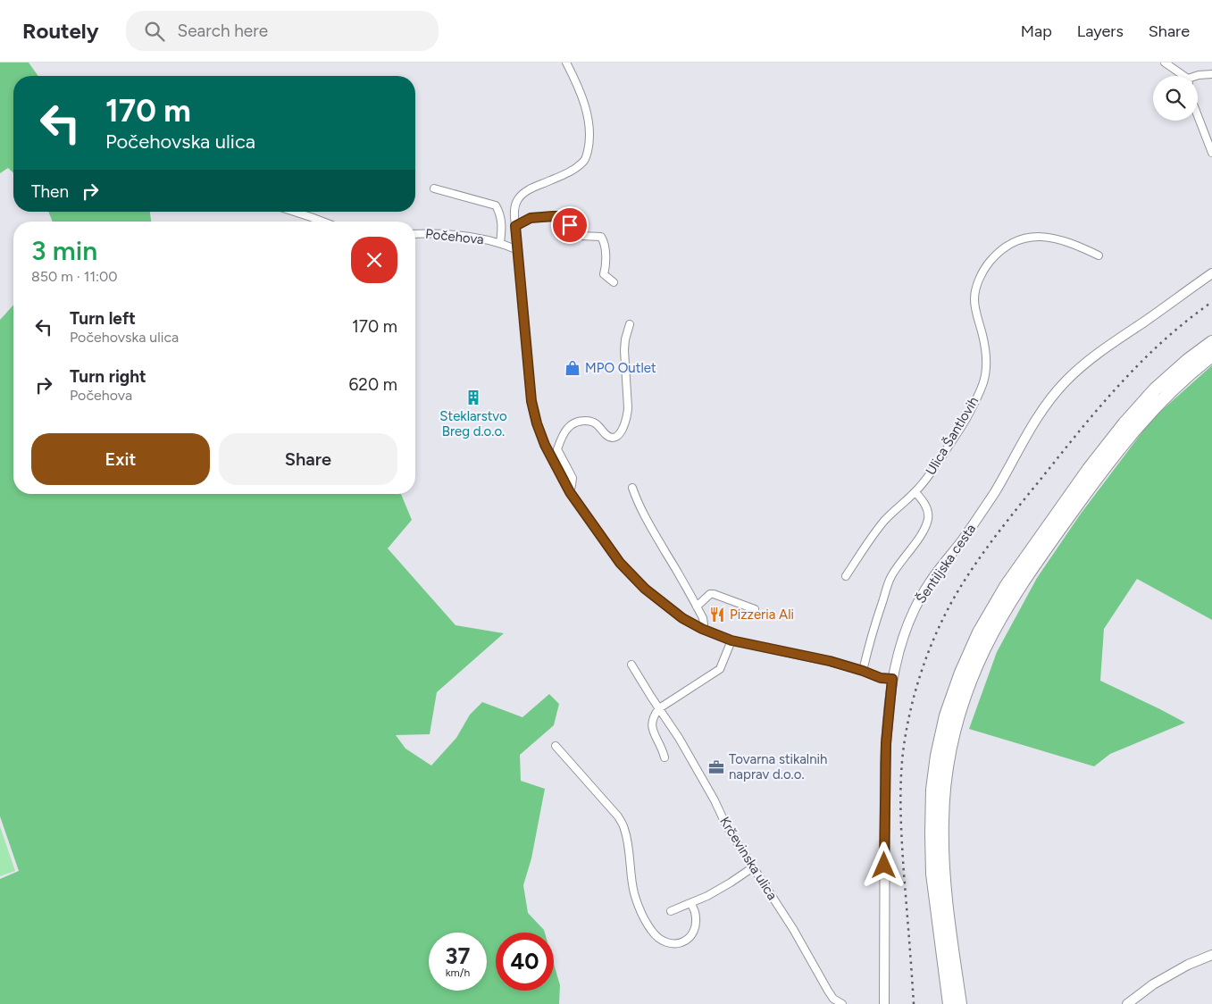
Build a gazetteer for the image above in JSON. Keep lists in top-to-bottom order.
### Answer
{
  "streets": {
    "street": [
      "Počehova",
      "Ulica Šantlovih",
      "Šentiljska cesta",
      "Krčevinska ulica"
    ]
  },
  "places": {
    "shop": ["MPO Outlet"],
    "building": ["Steklarstvo Breg d.o.o."],
    "restaurant": ["Pizzeria Ali"],
    "office": ["Tovarna stikalnih naprav d.o.o."]
  },
  "page": {
    "header": "Routely",
    "search": "Search here",
    "nav": ["Map", "Layers", "Share"],
    "turn": ["170 m", "Počehovska ulica"],
    "then": "Then",
    "heading": ["3 min", "850 m · 11:00"],
    "list": [
      {
        "name": "Turn left",
        "note": "Počehovska ulica",
        "value": "170 m"
      },
      {
        "name": "Turn right",
        "note": "Počehova",
        "value": "620 m"
      }
    ],
    "buttons": ["Exit", "Share"],
    "speed": "37 km/h",
    "limit": "40"
  }
}
